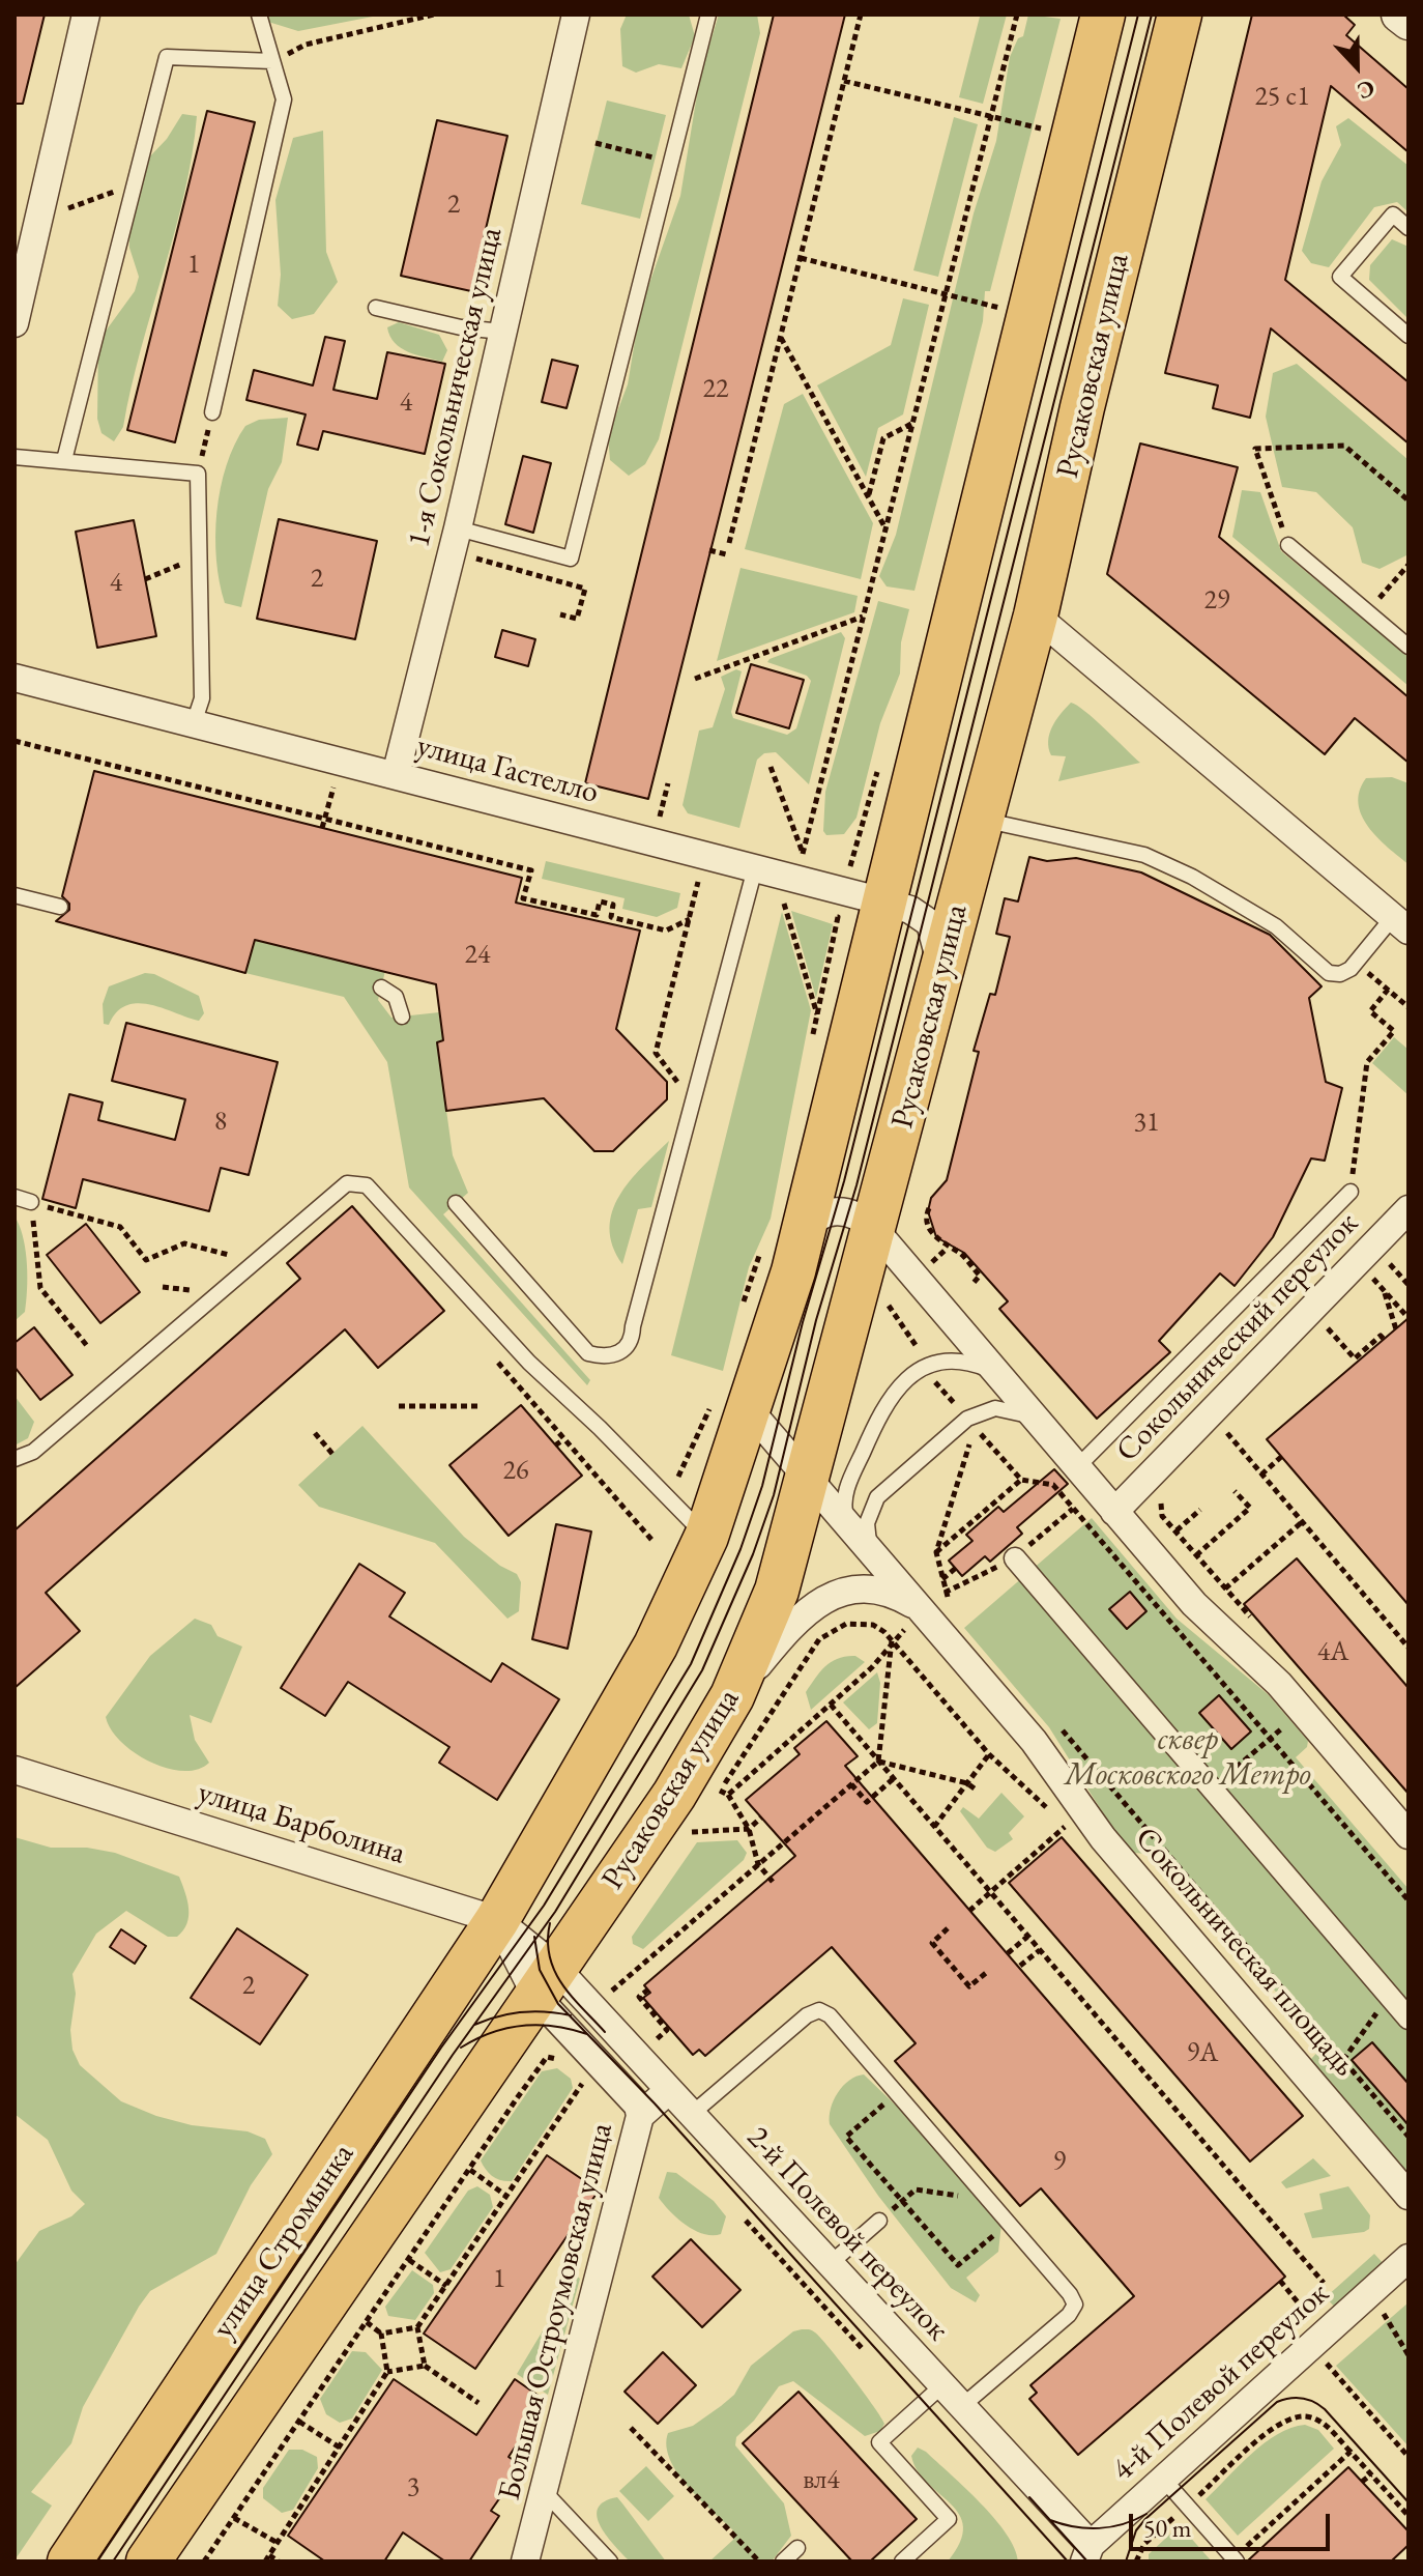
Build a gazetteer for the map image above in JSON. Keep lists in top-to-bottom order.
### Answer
{
  "streets": {
    "main road": ["Русаковская улица", "улица Стромынка"],
    "street": [
      "1-я Сокольническая улица",
      "улица Гастелло",
      "Сокольнический переулок",
      "улица Барболина",
      "Сокольническая площадь",
      "2-й Полевой переулок",
      "Большая Остроумовская улица",
      "4-й Полевой переулок"
    ]
  },
  "crossings": [
    ["Русаковская улица", "улица Гастелло"],
    ["Русаковская улица", "Сокольническая площадь"],
    ["Русаковская улица", "2-й Полевой переулок"],
    ["1-я Сокольническая улица", "улица Гастелло"],
    ["улица Барболина", "улица Стромынка"],
    ["2-й Полевой переулок", "Большая Остроумовская улица"],
    ["2-й Полевой переулок", "4-й Полевой переулок"]
  ],
  "parks": ["сквер Московского Метро"],
  "house_numbers": [
    "25 с1",
    "2",
    "1",
    "22",
    "4",
    "2",
    "4",
    "29",
    "24",
    "8",
    "31",
    "26",
    "4А",
    "2",
    "9А",
    "9",
    "1",
    "вл4",
    "3"
  ],
  "scale_bar": "50 m",
  "north": "bottom"
}
